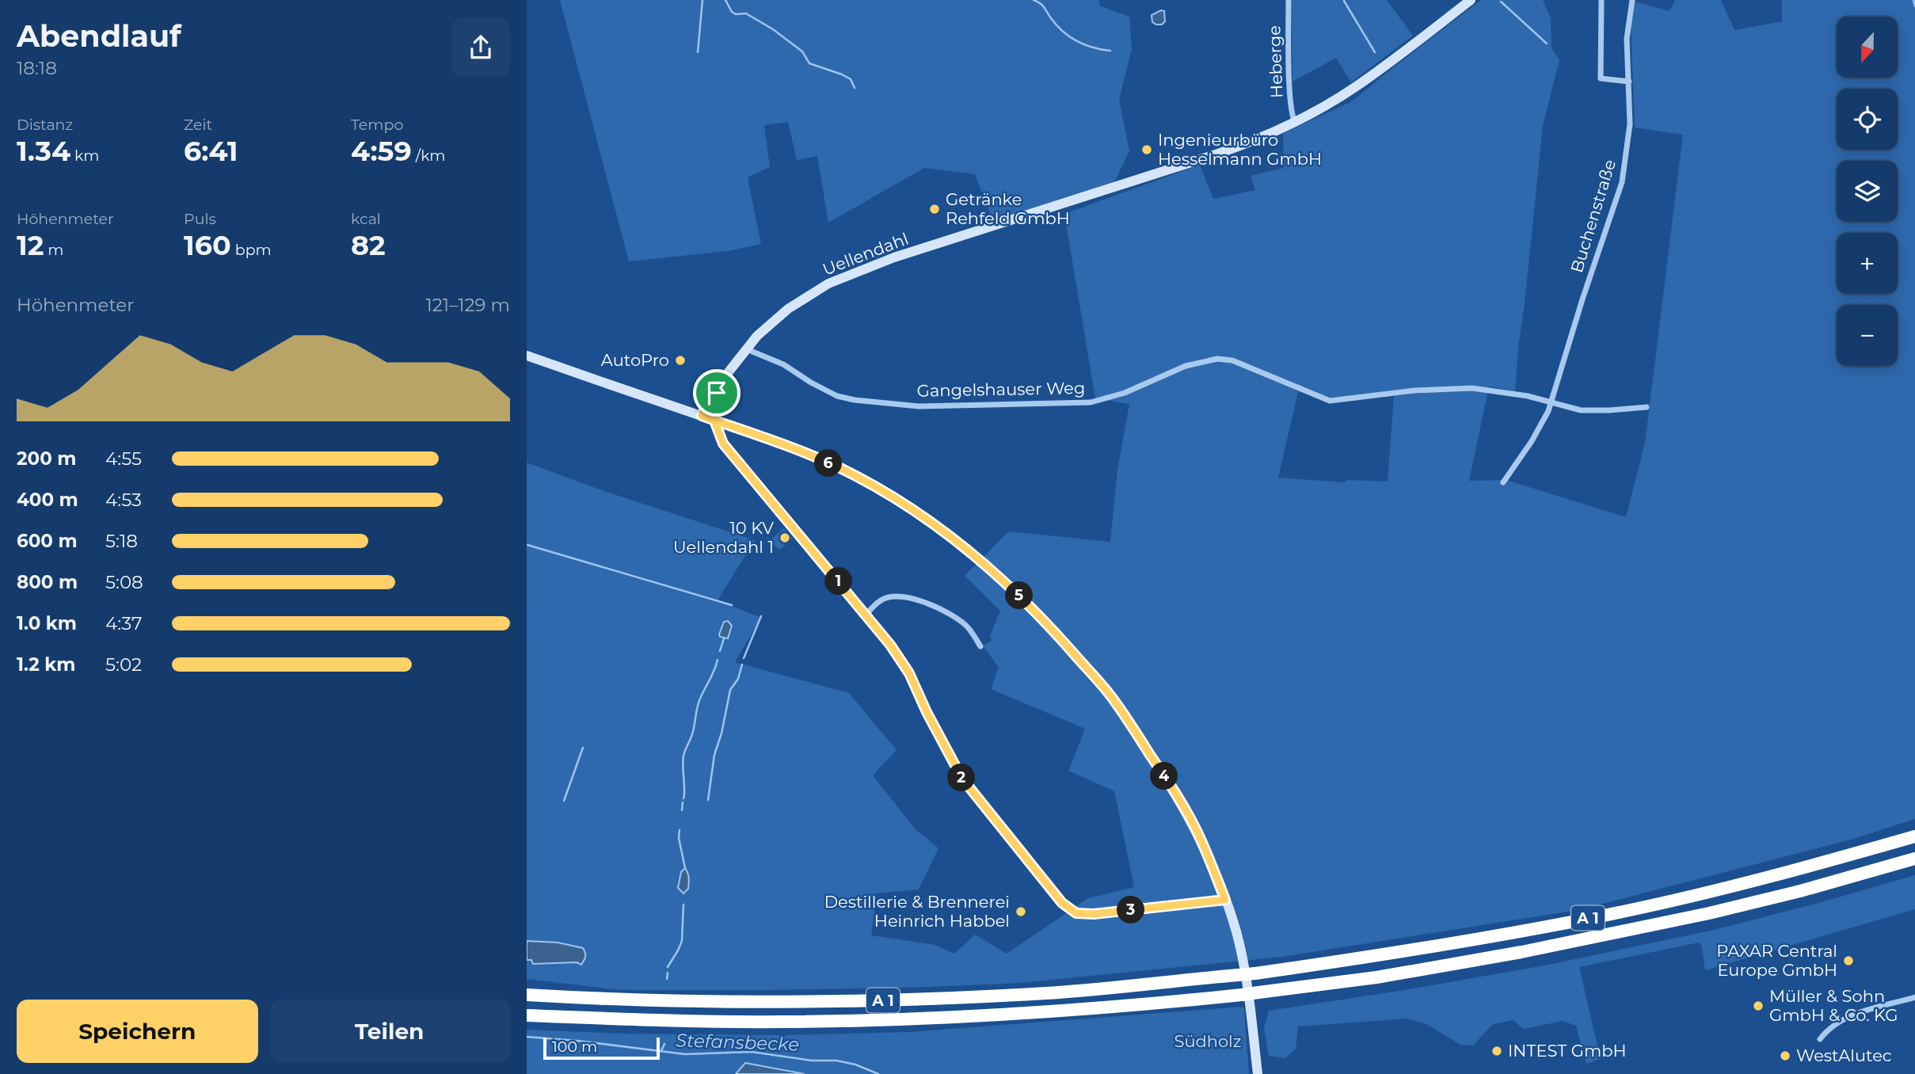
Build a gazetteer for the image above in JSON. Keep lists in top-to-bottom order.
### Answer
{
  "streets": {
    "highway": ["A 1"],
    "main road": ["Uellendahl"],
    "street": ["Heberge", "Buchenstraße", "Gangelshauser Weg"]
  },
  "crossings": [
    ["Heberge", "Uellendahl"],
    ["Buchenstraße", "Gangelshauser Weg"],
    ["Uellendahl", "Gangelshauser Weg"]
  ],
  "water": ["Stefansbecke"],
  "parks": ["Südholz"],
  "places": [
    "Ingenieurbüro Hesselmann GmbH",
    "Getränke Rehfeld GmbH",
    "AutoPro",
    "10 KV Uellendahl 1",
    "Destillerie & Brennerei Heinrich Habbel",
    "PAXAR Central Europe GmbH",
    "Müller & Sohn GmbH & Co. KG",
    "INTEST GmbH",
    "WestAlutec"
  ],
  "scale_bar": "100 m",
  "north": "bottom",
  "page": {
    "heading": ["Abendlauf", "18:18"],
    "map_buttons": ["+", "−"],
    "stats": [
      ["Distanz", "1.34 km"],
      ["Zeit", "6:41"],
      ["Tempo", "4:59 /km"],
      ["Höhenmeter", "12 m"],
      ["Puls", "160 bpm"],
      ["kcal", "82"]
    ],
    "chart": ["Höhenmeter", "121–129 m"],
    "list": [
      {
        "name": "200 m",
        "note": "4:55"
      },
      {
        "name": "400 m",
        "note": "4:53"
      },
      {
        "name": "600 m",
        "note": "5:18"
      },
      {
        "name": "800 m",
        "note": "5:08"
      },
      {
        "name": "1.0 km",
        "note": "4:37"
      },
      {
        "name": "1.2 km",
        "note": "5:02"
      }
    ],
    "pins": [
      "6",
      "1",
      "5",
      "4",
      "2",
      "3"
    ],
    "buttons": ["Speichern", "Teilen"],
    "scale": "100 m"
  }
}
